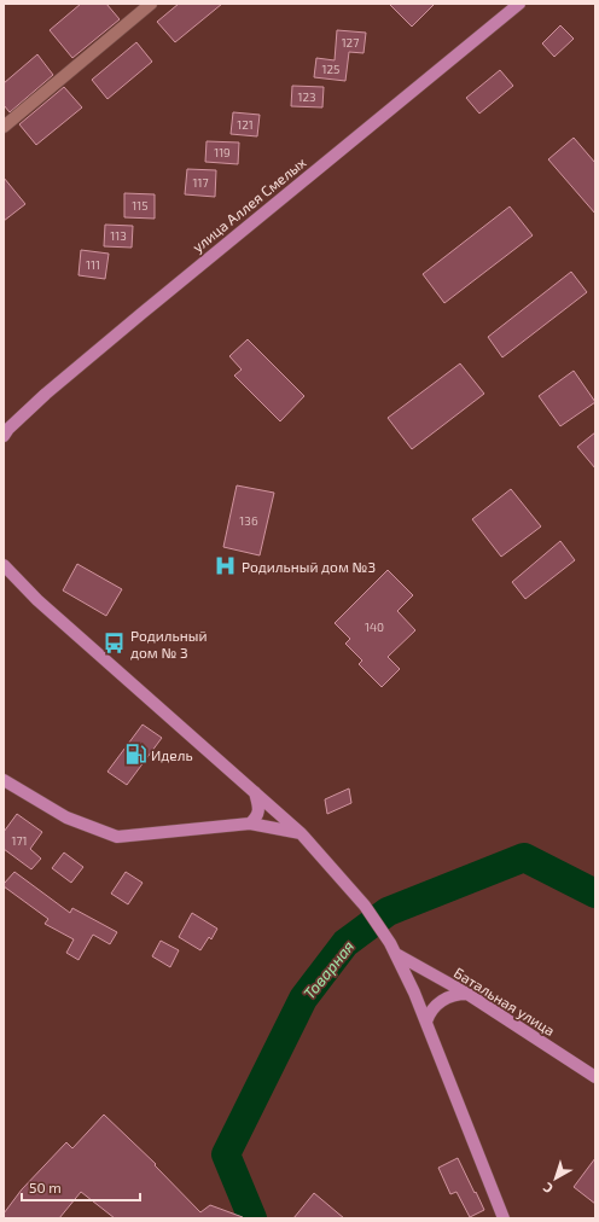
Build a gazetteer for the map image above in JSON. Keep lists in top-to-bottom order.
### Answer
{
  "streets": {
    "main road": ["улица Аллея Смелых", "Батальная улица"]
  },
  "water": ["Товарная"],
  "places": {
    "hospital": ["Родильный дом №3"],
    "bus stop": ["Родильный дом № 3"],
    "fuel station": ["Идель"]
  },
  "house_numbers": [
    "127",
    "125",
    "123",
    "121",
    "119",
    "117",
    "115",
    "113",
    "111",
    "136",
    "140",
    "171"
  ],
  "scale_bar": "50 m",
  "north": "bottom left"
}
